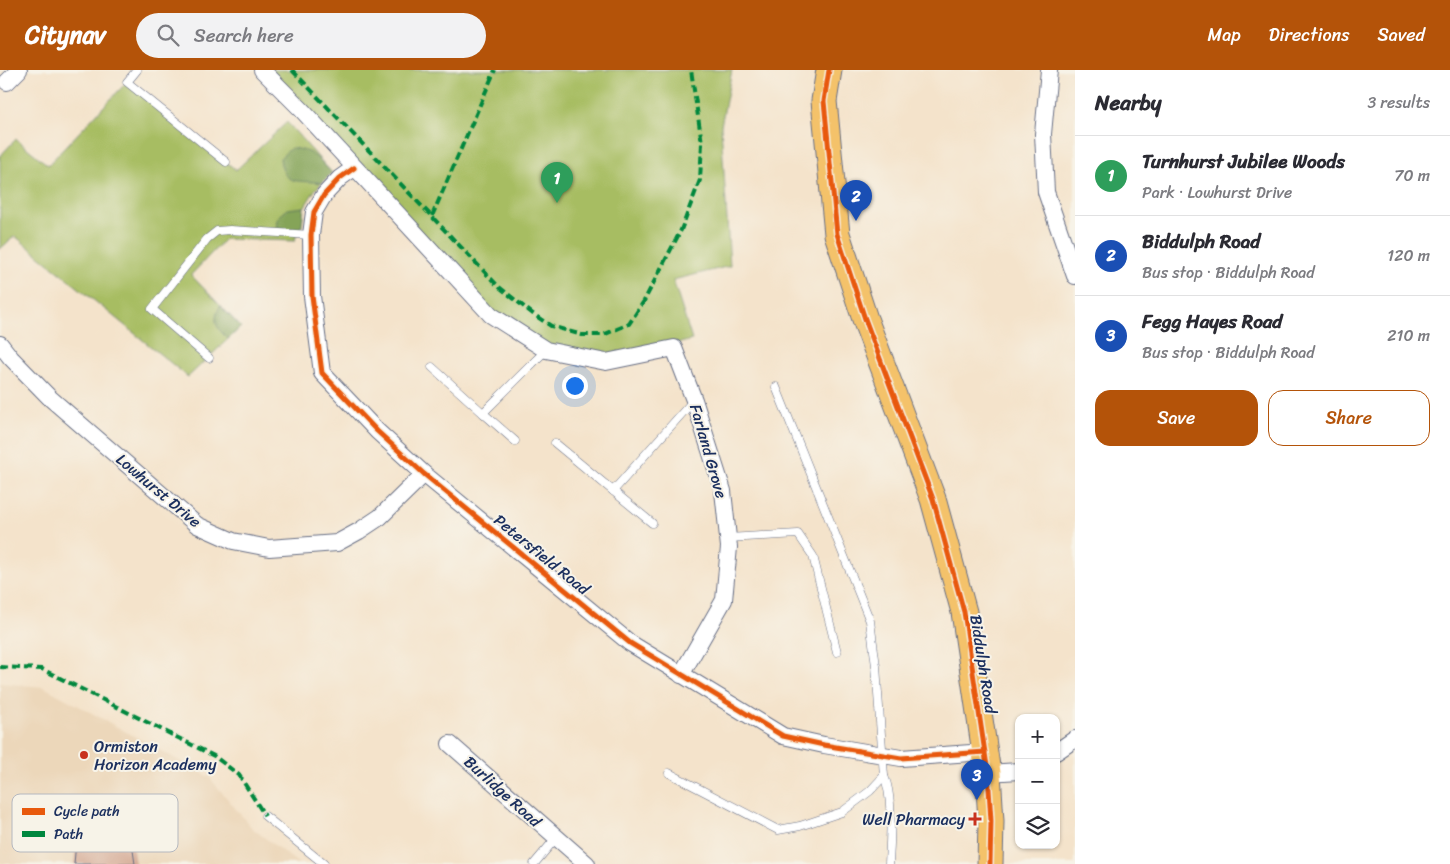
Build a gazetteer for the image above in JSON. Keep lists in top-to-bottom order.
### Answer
{
  "streets": {
    "main road": ["Biddulph Road"],
    "street": [
      "Farland Grove",
      "Lowhurst Drive",
      "Petersfield Road",
      "Burlidge Road"
    ]
  },
  "crossings": [
    ["Farland Grove", "Petersfield Road"],
    ["Lowhurst Drive", "Petersfield Road"],
    ["Petersfield Road", "Biddulph Road"]
  ],
  "places": {
    "other": ["Ormiston Horizon Academy"],
    "health": ["Well Pharmacy"]
  },
  "legend": ["Cycle path", "Path"],
  "page": {
    "header": "Citynav",
    "search": "Search here",
    "nav": ["Map", "Directions", "Saved"],
    "heading": ["Nearby", "3 results"],
    "list": [
      {
        "mark": "1",
        "name": "Turnhurst Jubilee Woods",
        "note": "Park · Lowhurst Drive",
        "value": "70 m"
      },
      {
        "mark": "2",
        "name": "Biddulph Road",
        "note": "Bus stop · Biddulph Road",
        "value": "120 m"
      },
      {
        "mark": "3",
        "name": "Fegg Hayes Road",
        "note": "Bus stop · Biddulph Road",
        "value": "210 m"
      }
    ],
    "pins": ["1", "2", "3"],
    "buttons": ["Save", "Share"],
    "map_buttons": ["+", "−"]
  }
}
